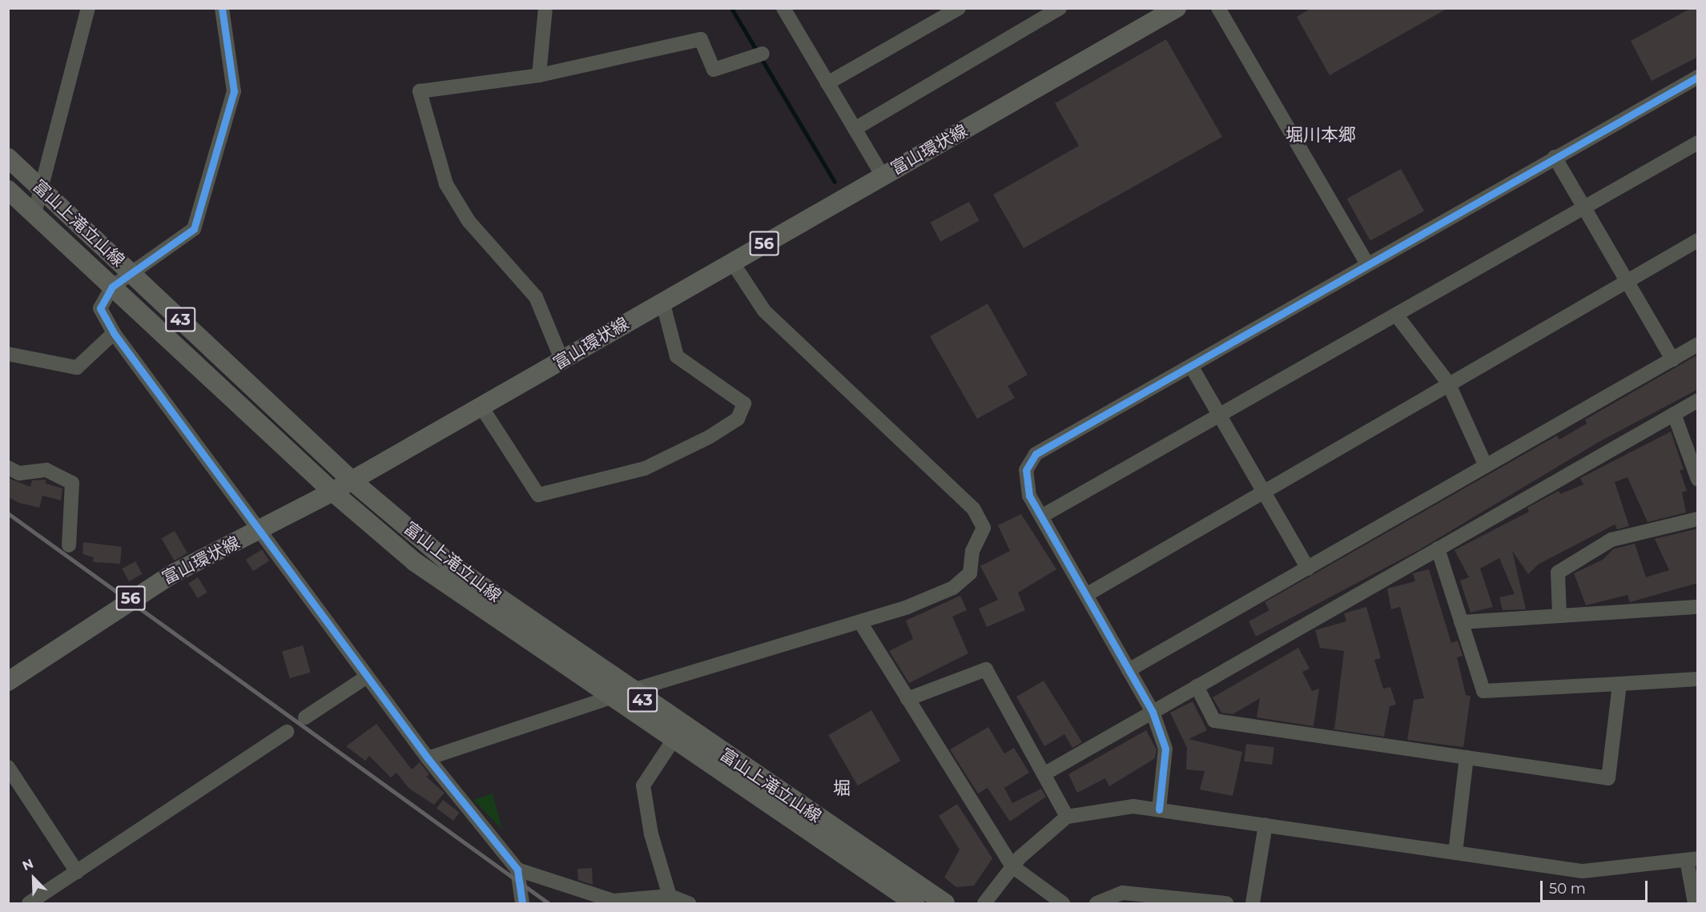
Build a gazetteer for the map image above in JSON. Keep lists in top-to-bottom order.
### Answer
{
  "streets": {
    "main road": [
      "富山環状線",
      "富山上滝立山線",
      "56",
      "43"
    ]
  },
  "crossings": [
    ["富山環状線", "富山上滝立山線"]
  ],
  "districts": ["堀川本郷", "堀"],
  "scale_bar": "50 m",
  "north": "top left"
}
